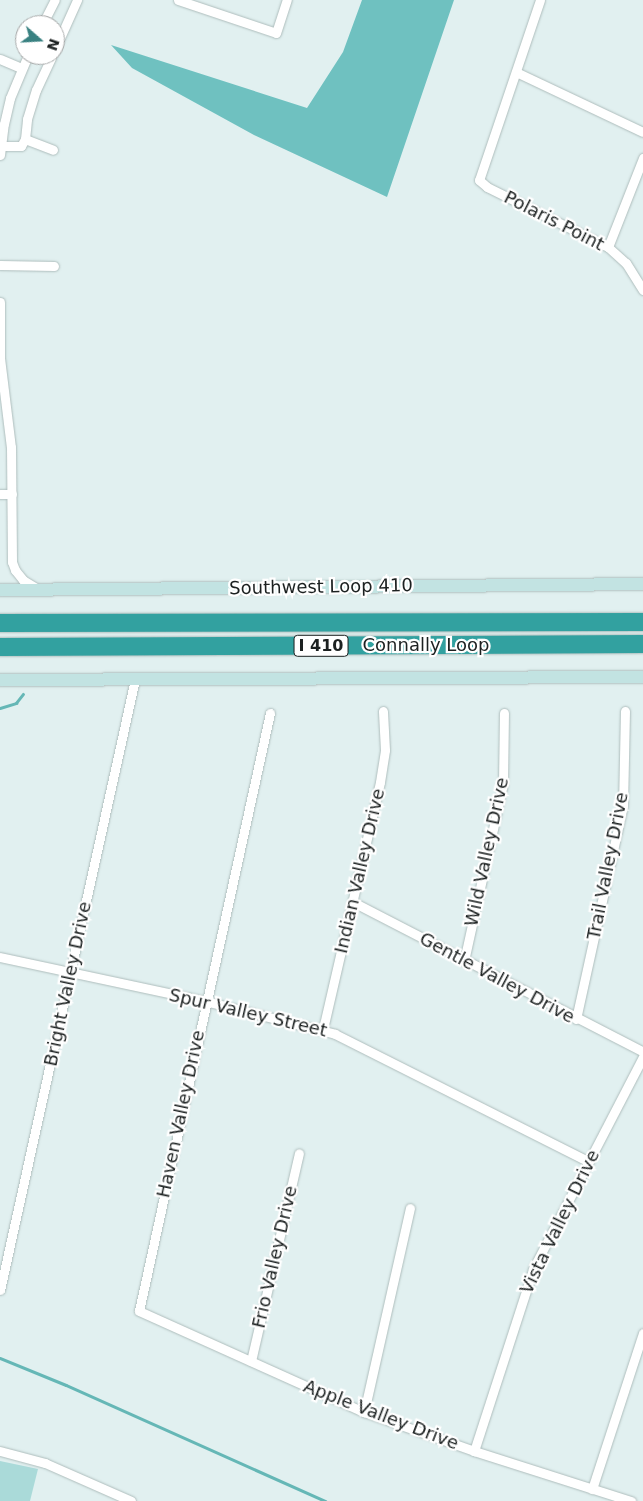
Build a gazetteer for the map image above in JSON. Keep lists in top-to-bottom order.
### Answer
{
  "streets": {
    "highway": ["Connally Loop", "I 410"],
    "main road": ["Southwest Loop 410"],
    "street": [
      "Polaris Point",
      "Wild Valley Drive",
      "Trail Valley Drive",
      "Indian Valley Drive",
      "Gentle Valley Drive",
      "Bright Valley Drive",
      "Spur Valley Street",
      "Haven Valley Drive",
      "Vista Valley Drive",
      "Frio Valley Drive",
      "Apple Valley Drive"
    ]
  },
  "crossings": [
    ["Wild Valley Drive", "Gentle Valley Drive"],
    ["Trail Valley Drive", "Gentle Valley Drive"],
    ["Indian Valley Drive", "Gentle Valley Drive"],
    ["Indian Valley Drive", "Spur Valley Street"],
    ["Bright Valley Drive", "Spur Valley Street"],
    ["Spur Valley Street", "Haven Valley Drive"],
    ["Spur Valley Street", "Vista Valley Drive"],
    ["Haven Valley Drive", "Apple Valley Drive"],
    ["Vista Valley Drive", "Apple Valley Drive"],
    ["Frio Valley Drive", "Apple Valley Drive"]
  ],
  "north": "right"
}
